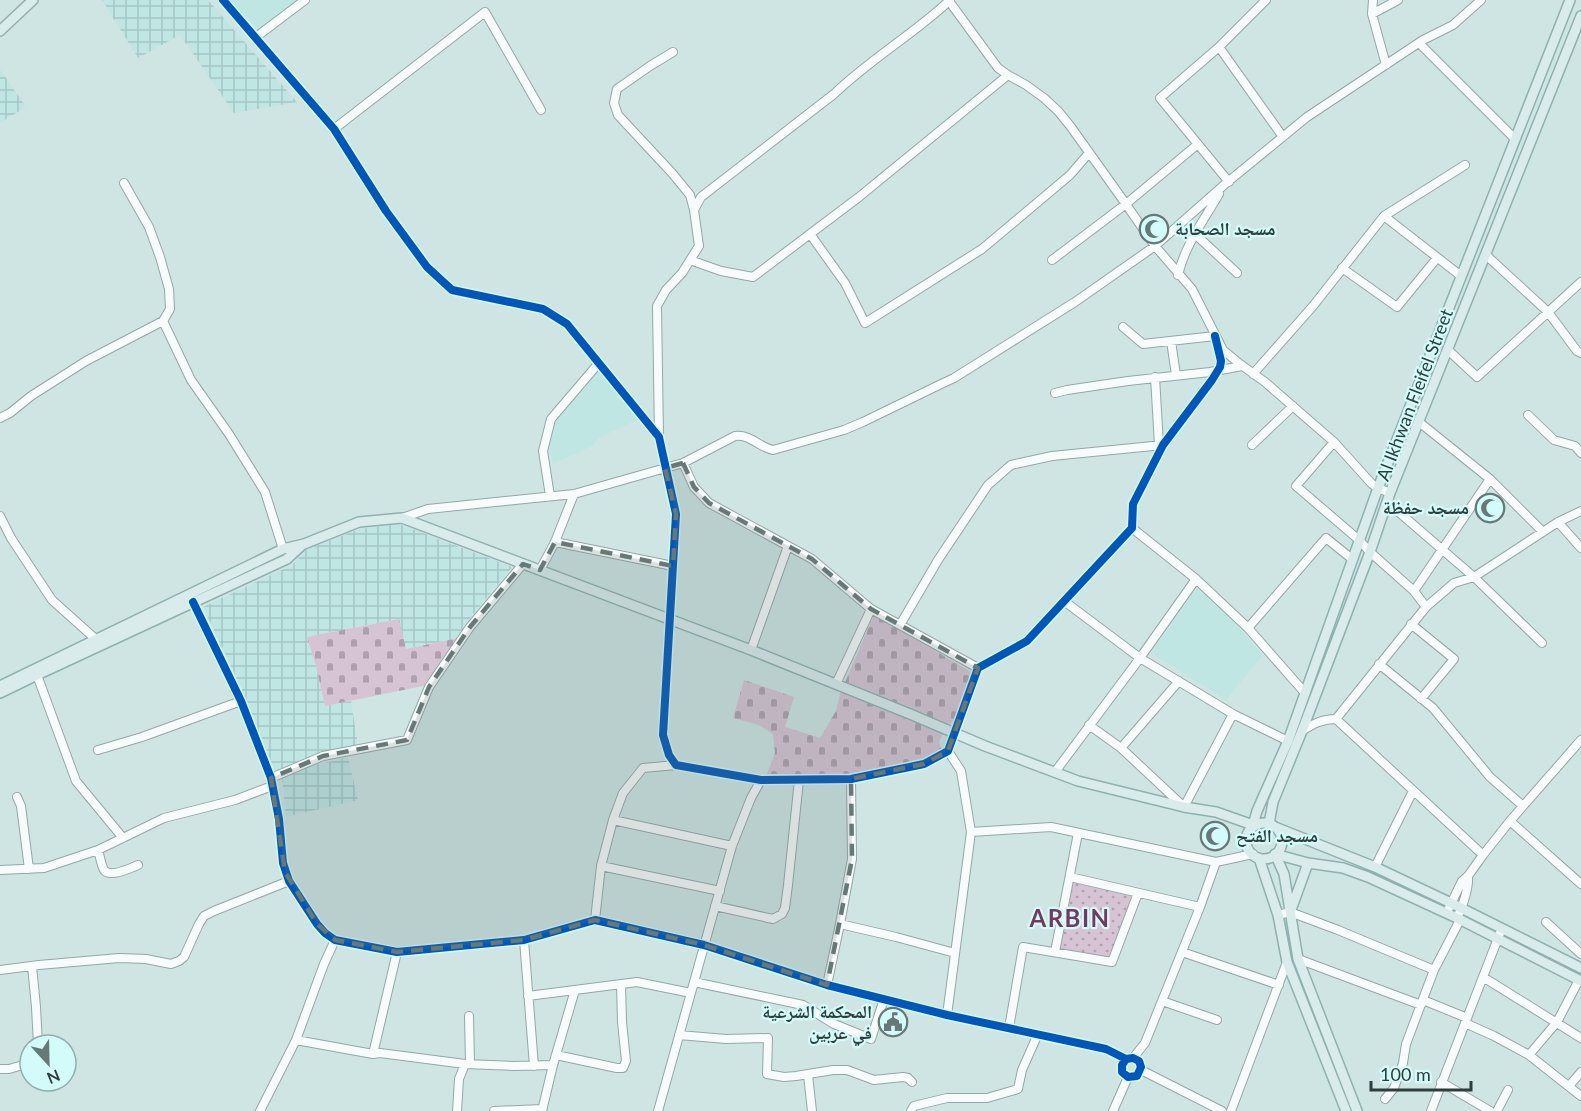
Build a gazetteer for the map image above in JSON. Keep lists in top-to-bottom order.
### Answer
{
  "streets": {
    "main road": ["Al Ikhwan Fleifel Street"]
  },
  "districts": ["ARBIN"],
  "places": {
    "mosque": ["مسجد الصحابة", "مسجد حفظة", "مسجد الفتح"],
    "public building": ["المحكمة الشرعية في عربين"]
  },
  "scale_bar": "100 m",
  "north": "bottom"
}
